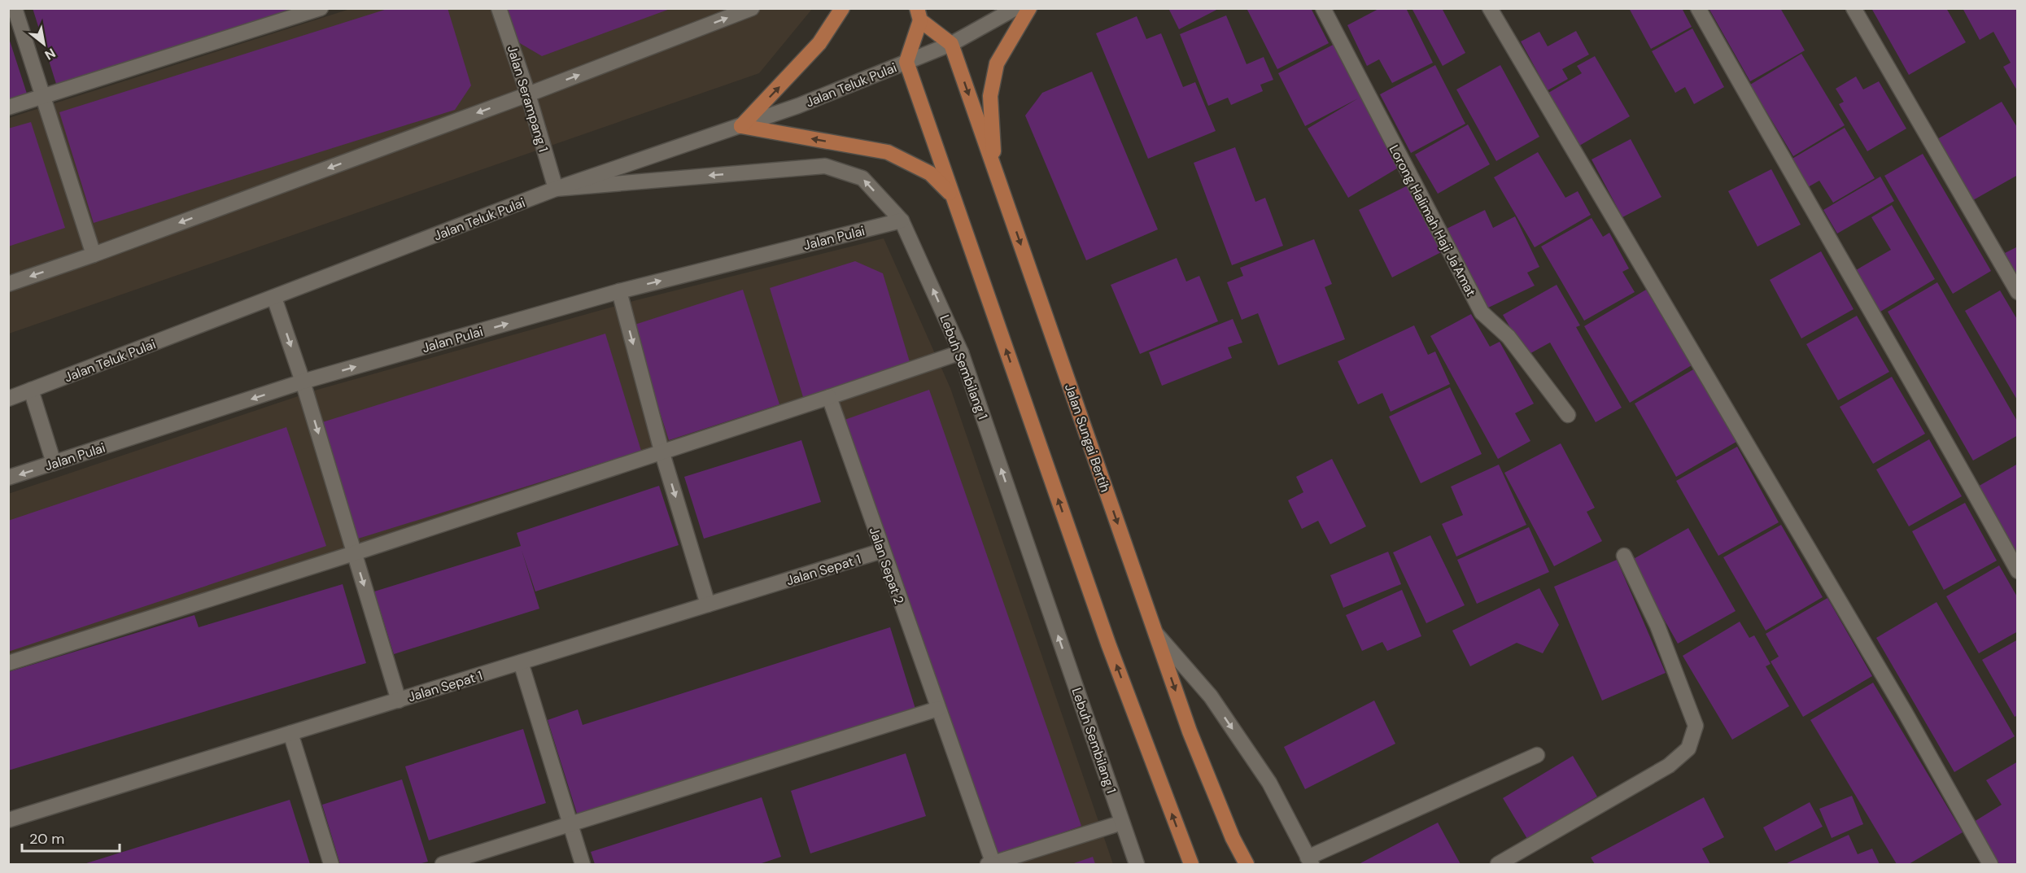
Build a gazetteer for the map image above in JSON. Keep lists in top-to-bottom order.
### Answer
{
  "streets": {
    "main road": ["Jalan Sungai Bertih"],
    "street": [
      "Jalan Teluk Pulai",
      "Jalan Serampang 1",
      "Lorong Halimah Haji Ja'Amat",
      "Jalan Pulai",
      "Lebuh Sembilang 1",
      "Jalan Sepat 2",
      "Jalan Sepat 1"
    ]
  },
  "crossings": [
    ["Jalan Teluk Pulai", "Jalan Serampang 1"],
    ["Jalan Teluk Pulai", "Lebuh Sembilang 1"],
    ["Jalan Teluk Pulai", "Jalan Sungai Bertih"],
    ["Jalan Serampang 1", "Lebuh Sembilang 1"],
    ["Jalan Pulai", "Lebuh Sembilang 1"],
    ["Jalan Sepat 2", "Jalan Sepat 1"]
  ],
  "one_way": ["Lebuh Sembilang 1"],
  "scale_bar": "20 m",
  "north": "bottom right"
}
